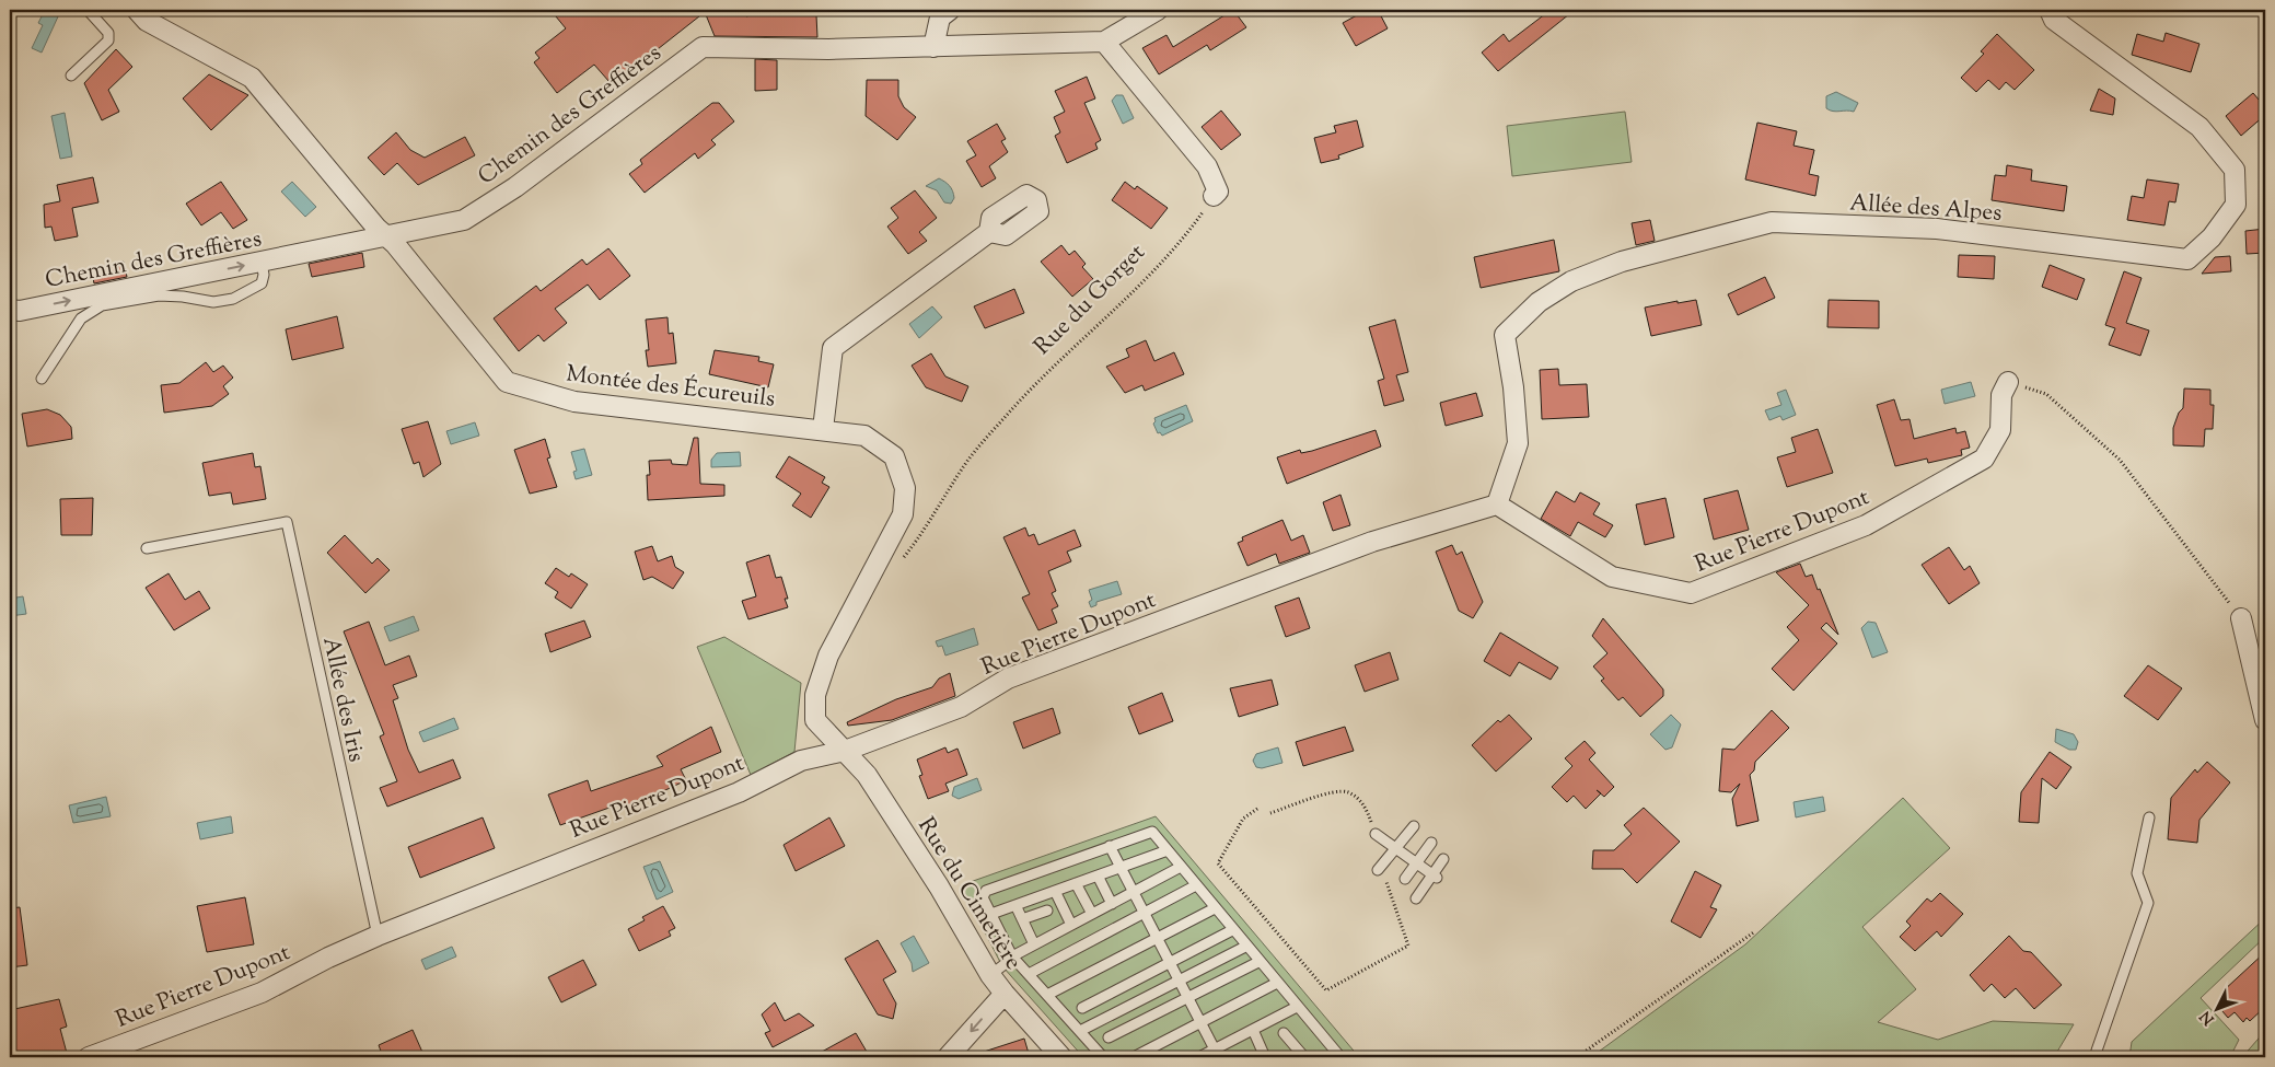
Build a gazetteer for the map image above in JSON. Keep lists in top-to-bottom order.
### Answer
{
  "streets": {
    "street": [
      "Chemin des Greffières",
      "Allée des Alpes",
      "Montée des Écureuils",
      "Rue Pierre Dupont",
      "Rue du Cimetière"
    ],
    "lane": ["Allée des Iris"],
    "path": ["Rue du Gorget"]
  },
  "crossings": [
    ["Chemin des Greffières", "Montée des Écureuils"],
    ["Allée des Alpes", "Rue Pierre Dupont"],
    ["Montée des Écureuils", "Rue Pierre Dupont"],
    ["Montée des Écureuils", "Rue du Cimetière"],
    ["Rue Pierre Dupont", "Allée des Iris"],
    ["Rue Pierre Dupont", "Rue du Cimetière"]
  ],
  "north": "bottom left"
}
